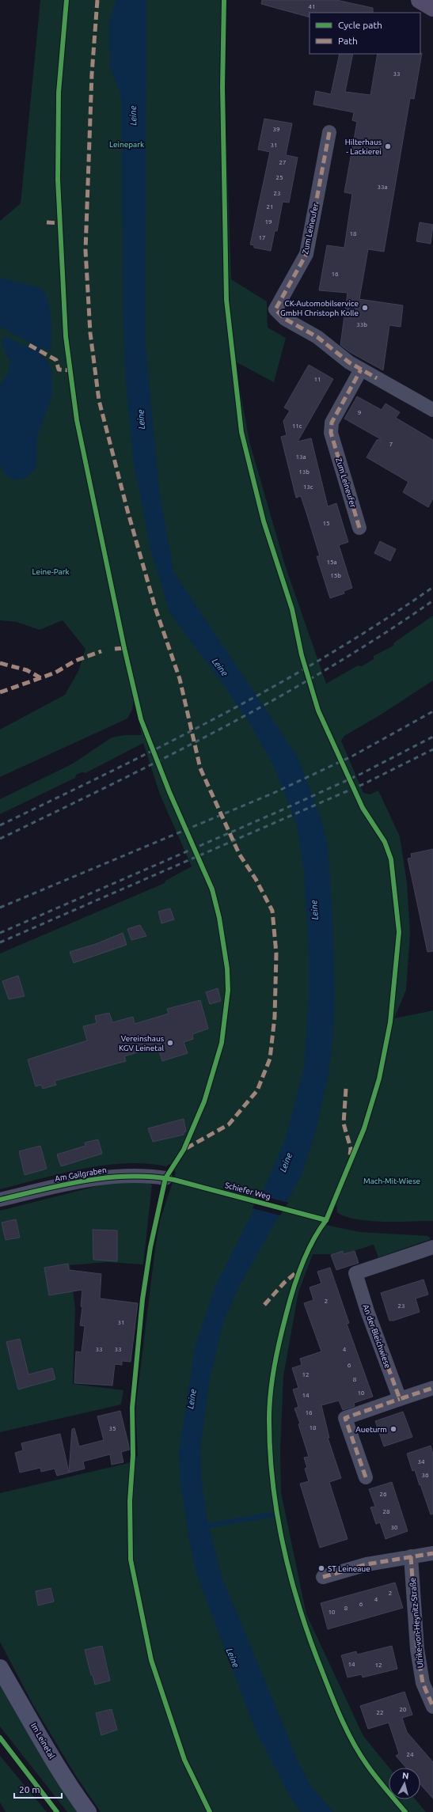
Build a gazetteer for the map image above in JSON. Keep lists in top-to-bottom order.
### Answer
{
  "streets": {
    "main road": ["Im Leinetal"],
    "street": [
      "Zum Leineufer",
      "Am Gailgraben",
      "An der Bleichwiese",
      "Ulrike-von-Heynitz-Straße"
    ],
    "cycle path": ["Schiefer Weg"]
  },
  "water": ["Leine"],
  "parks": ["Leinepark", "Leine-Park", "Mach-Mit-Wiese"],
  "places": [
    "Hilterhaus - Lackierei",
    "CK-Automobilservice GmbH Christoph Kolle",
    "Vereinshaus KGV Leinetal",
    "Aueturm",
    "ST Leineaue"
  ],
  "house_numbers": [
    "41",
    "33",
    "39",
    "31",
    "27",
    "25",
    "33a",
    "23",
    "21",
    "19",
    "18",
    "17",
    "16",
    "33b",
    "11",
    "9",
    "11c",
    "7",
    "13a",
    "13b",
    "13c",
    "15",
    "15a",
    "15b",
    "2",
    "23",
    "31",
    "33",
    "33",
    "4",
    "6",
    "12",
    "8",
    "10",
    "14",
    "16",
    "18",
    "35",
    "34",
    "36",
    "26",
    "28",
    "30",
    "2",
    "4",
    "6",
    "8",
    "10",
    "14",
    "12",
    "20",
    "22",
    "24"
  ],
  "legend": ["Cycle path", "Path"],
  "scale_bar": "20 m",
  "north": "top"
}
